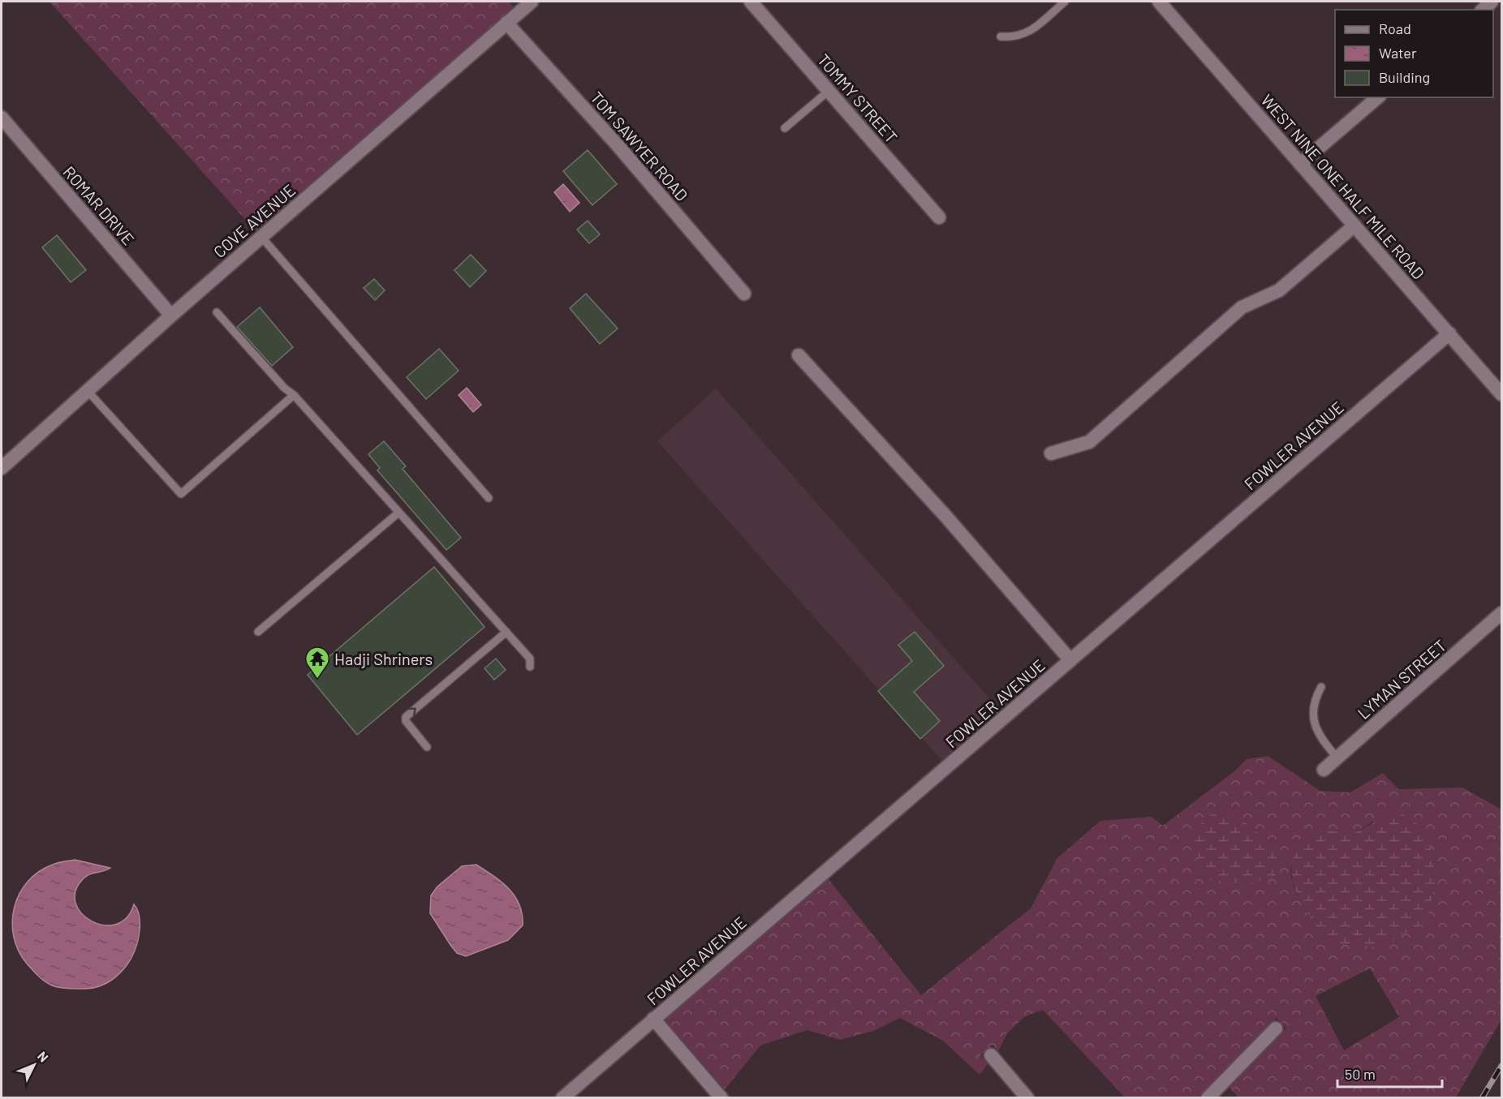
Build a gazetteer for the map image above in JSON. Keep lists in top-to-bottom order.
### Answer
{
  "streets": {
    "street": [
      "TOMMY STREET",
      "TOM SAWYER ROAD",
      "WEST NINE ONE HALF MILE ROAD",
      "ROMAR DRIVE",
      "COVE AVENUE",
      "FOWLER AVENUE",
      "LYMAN STREET"
    ]
  },
  "crossings": [
    ["TOM SAWYER ROAD", "COVE AVENUE"],
    ["WEST NINE ONE HALF MILE ROAD", "FOWLER AVENUE"],
    ["ROMAR DRIVE", "COVE AVENUE"]
  ],
  "places": {
    "temple": ["Hadji Shriners"]
  },
  "legend": ["Road", "Water", "Building"],
  "scale_bar": "50 m",
  "north": "top right"
}
